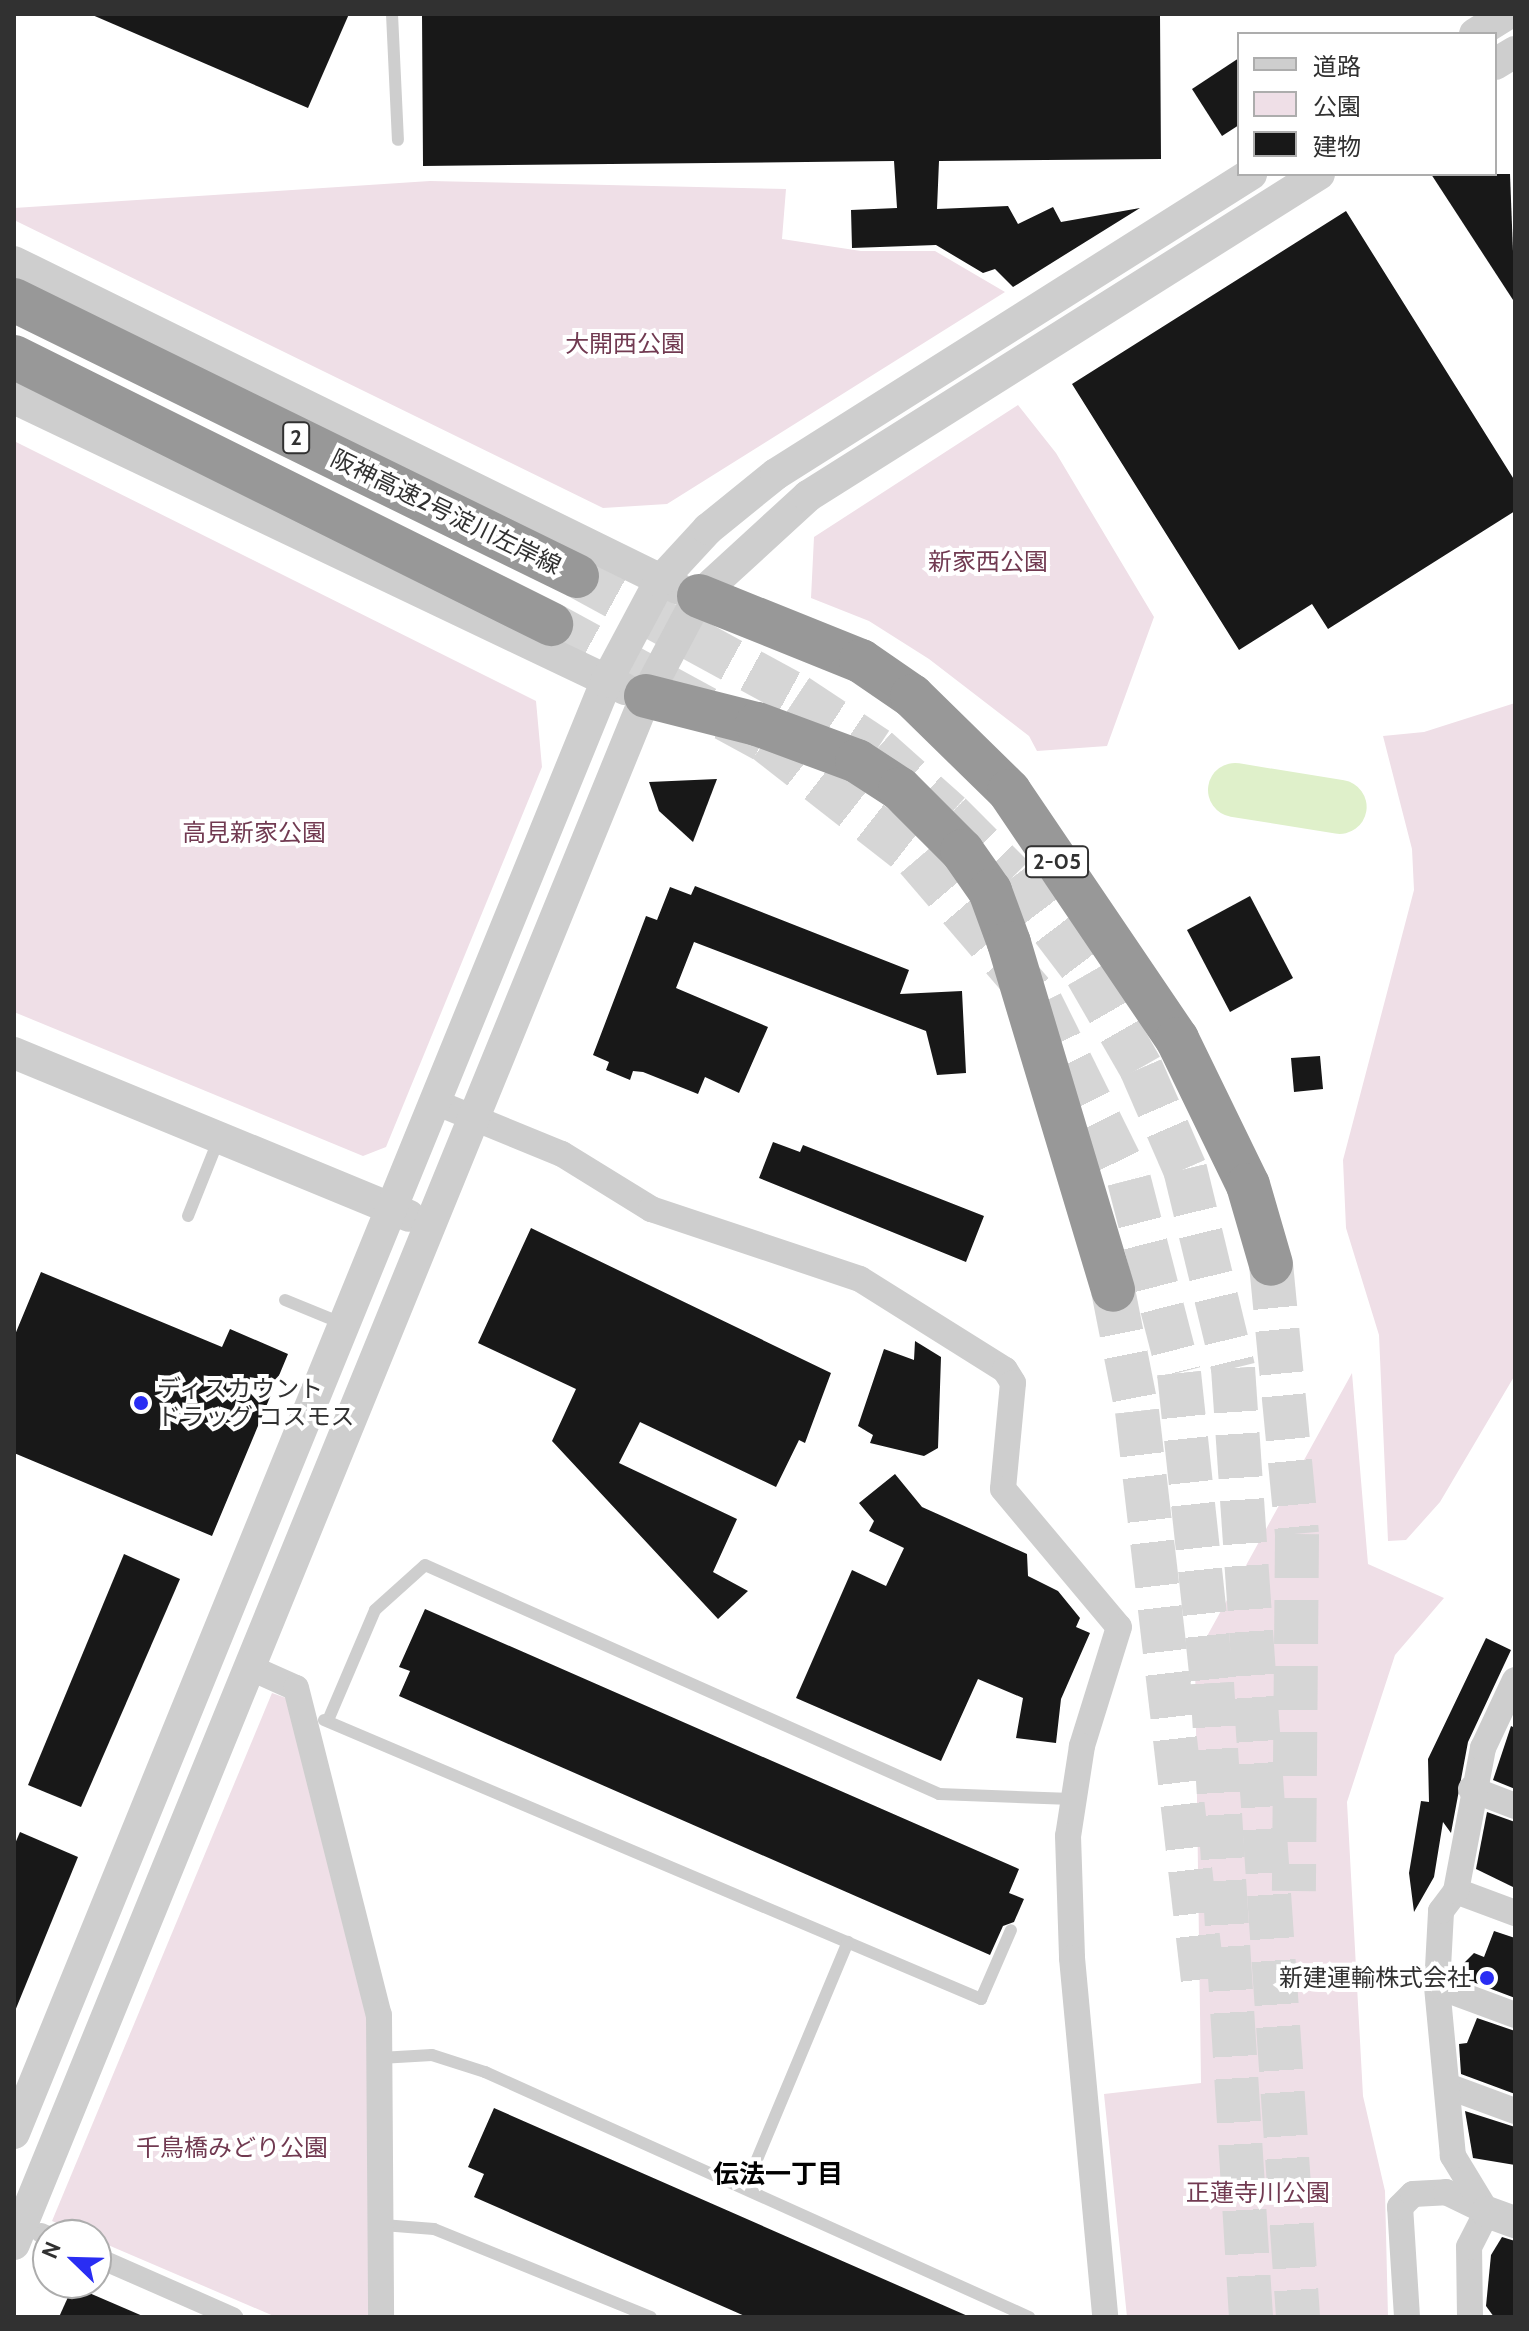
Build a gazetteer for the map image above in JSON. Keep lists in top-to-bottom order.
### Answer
{
  "streets": {
    "highway": ["2", "阪神高速2号淀川左岸線", "2-05"]
  },
  "districts": ["伝法一丁目"],
  "parks": [
    "大開西公園",
    "新家西公園",
    "高見新家公園",
    "千鳥橋みどり公園",
    "正蓮寺川公園"
  ],
  "places": ["ディスカウント ドラッグ コスモス", "新建運輸株式会社"],
  "legend": ["道路", "公園", "建物"],
  "north": "top left"
}
